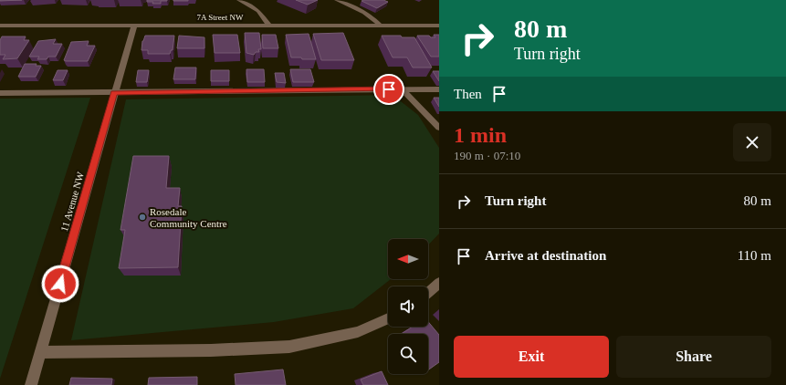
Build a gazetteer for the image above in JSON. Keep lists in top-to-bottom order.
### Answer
{
  "streets": {
    "street": ["7A Street NW", "11 Avenue NW"]
  },
  "crossings": [
    ["7A Street NW", "11 Avenue NW"]
  ],
  "places": ["Rosedale Community Centre"],
  "north": "left",
  "page": {
    "turn": ["80 m", "Turn right"],
    "then": "Then",
    "heading": ["1 min", "190 m · 07:10"],
    "list": [
      {
        "name": "Turn right",
        "value": "80 m"
      },
      {
        "name": "Arrive at destination",
        "value": "110 m"
      }
    ],
    "buttons": ["Exit", "Share"]
  }
}
